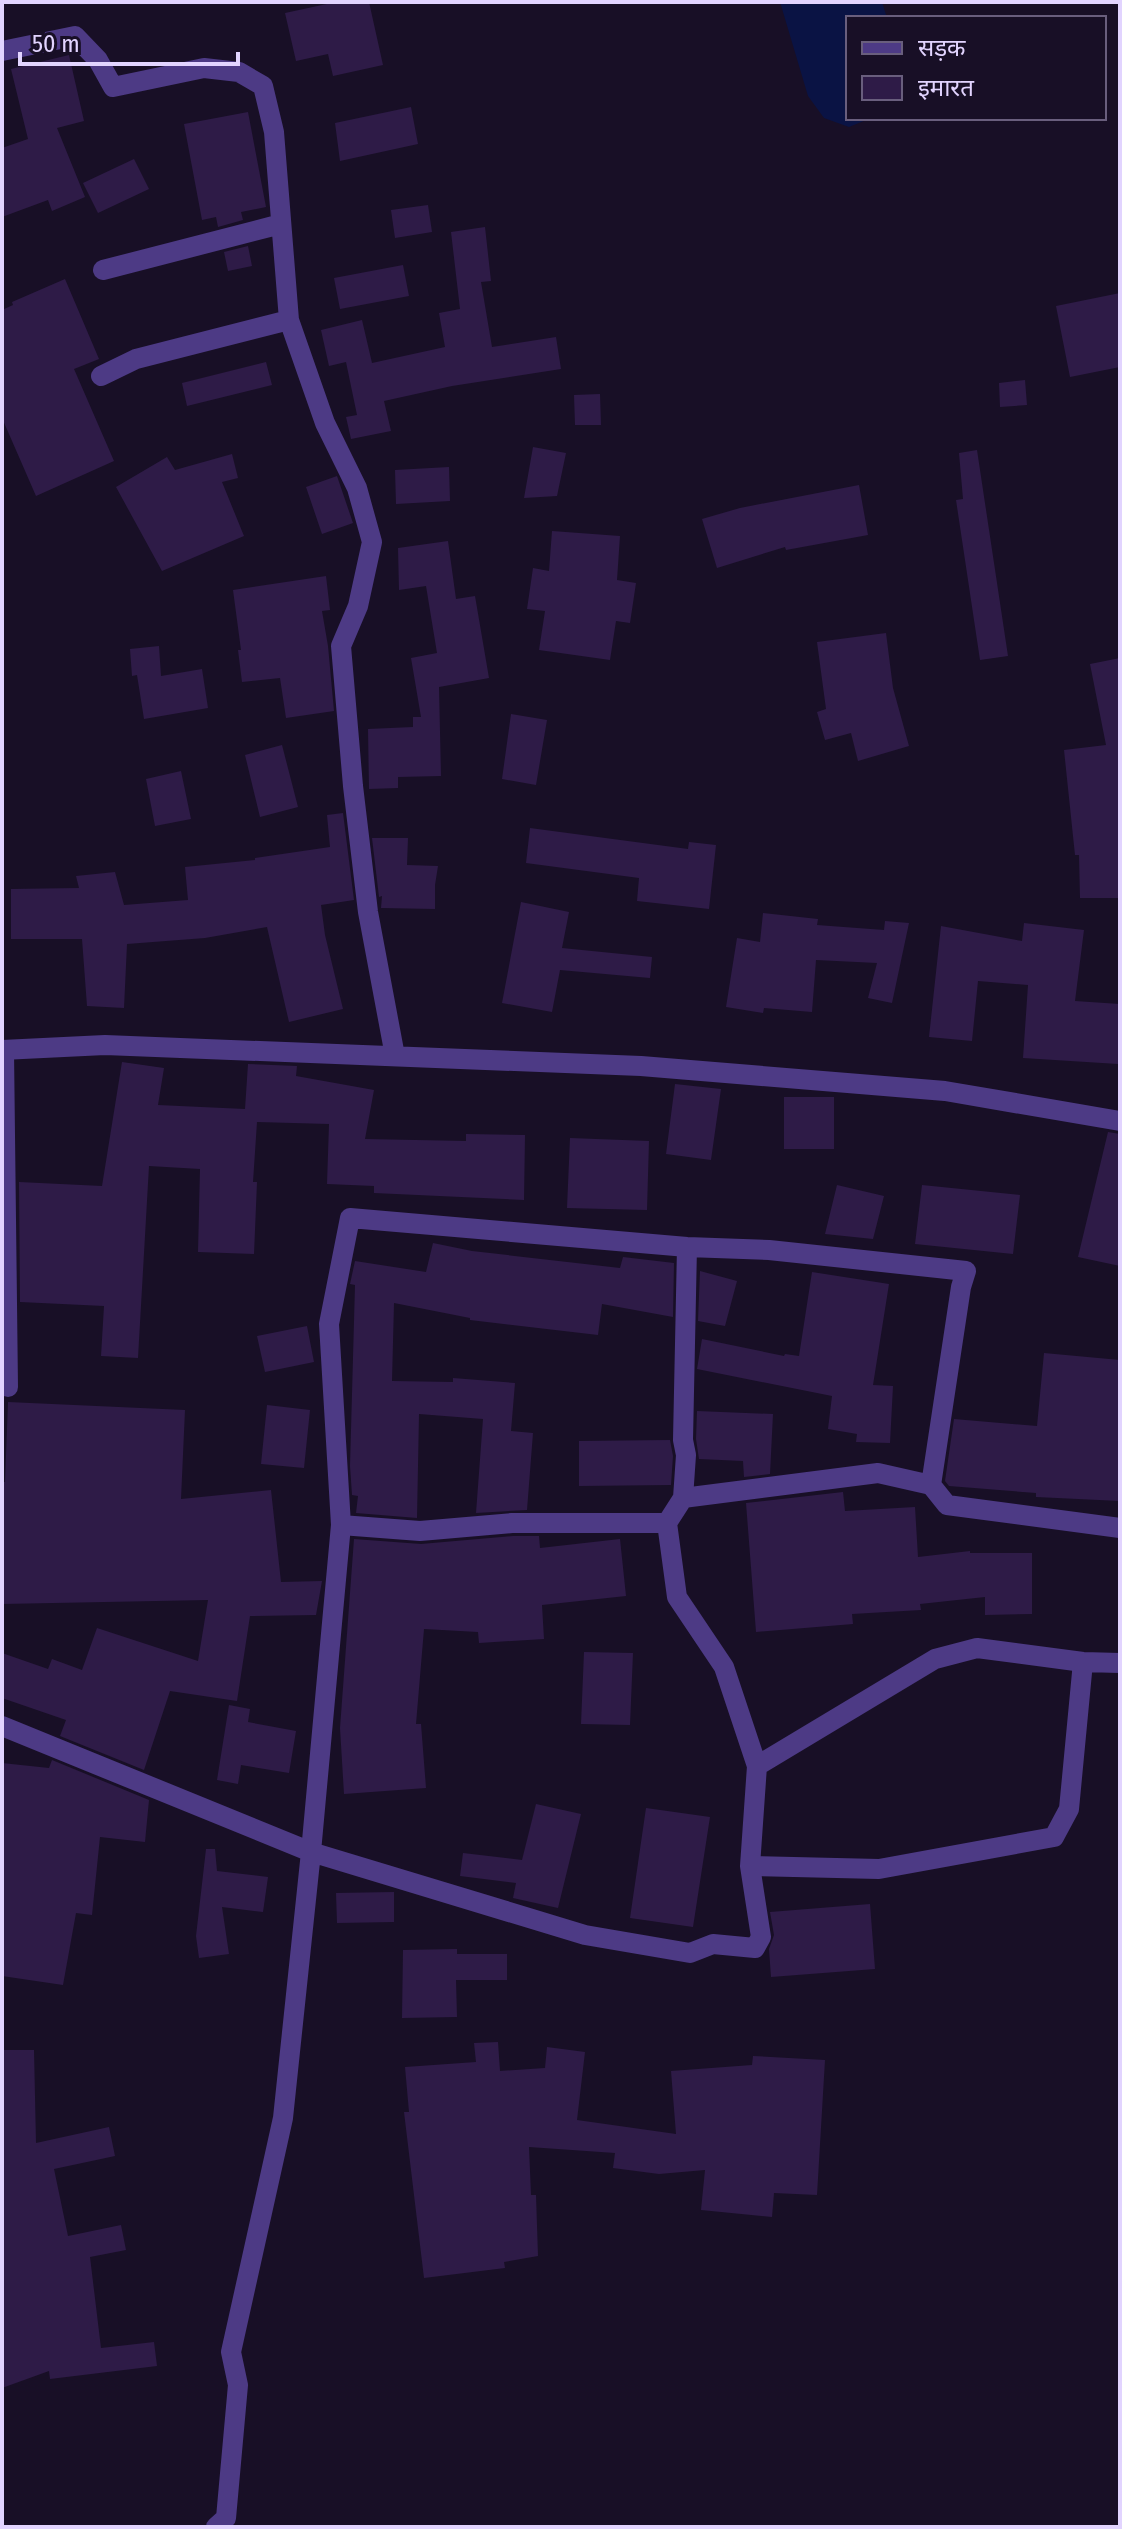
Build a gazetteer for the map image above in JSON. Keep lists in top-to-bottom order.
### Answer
{
  "legend": ["सड़क", "इमारत"],
  "scale_bar": "50 m"
}
